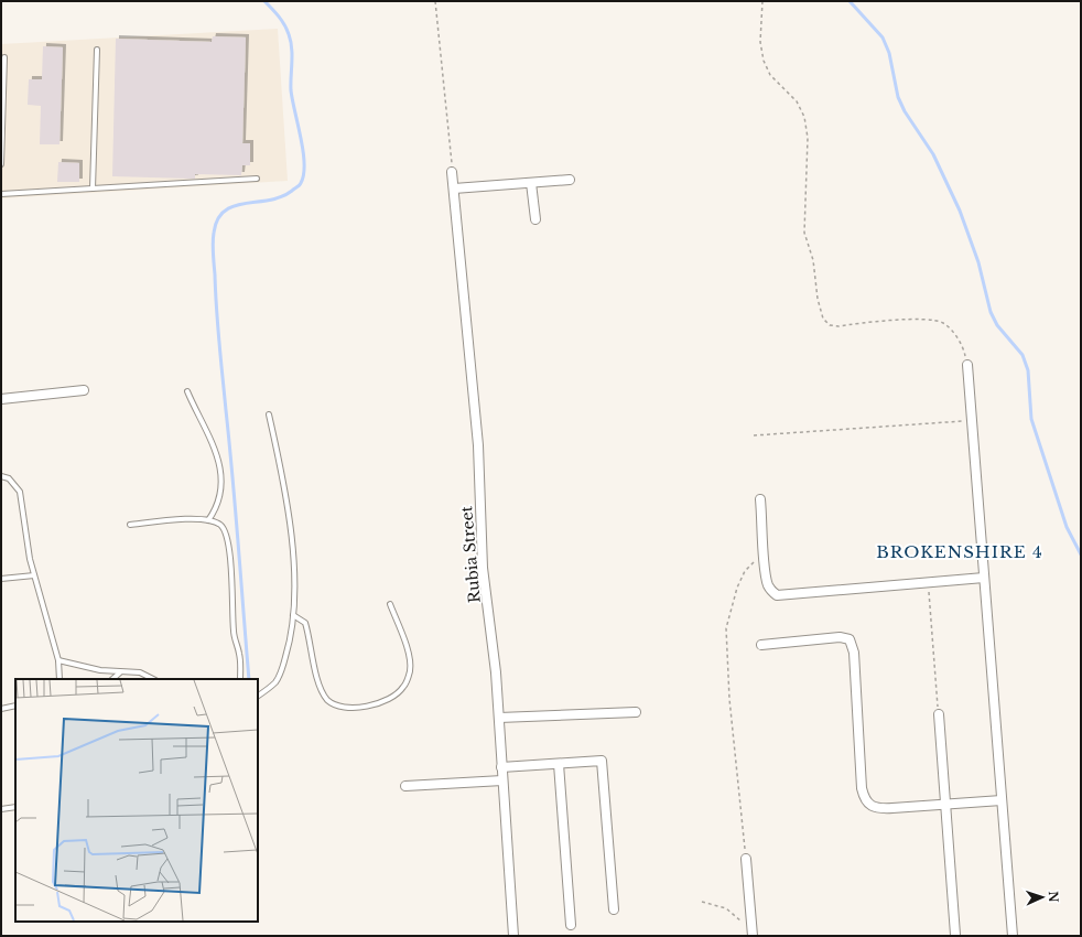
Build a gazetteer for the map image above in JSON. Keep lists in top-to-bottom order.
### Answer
{
  "streets": {
    "street": ["Rubia Street"]
  },
  "districts": ["BROKENSHIRE 4"],
  "north": "right"
}
